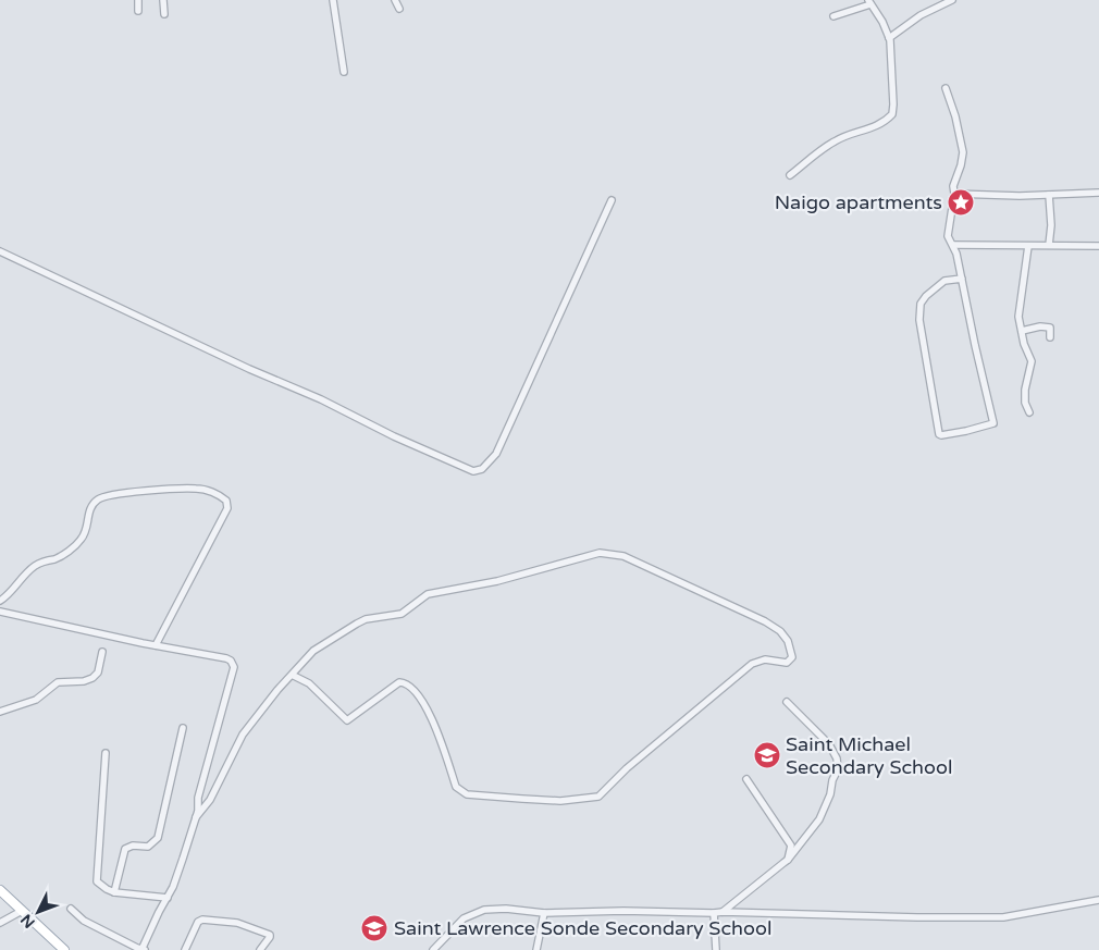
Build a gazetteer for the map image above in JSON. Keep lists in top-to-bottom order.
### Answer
{
  "places": {
    "place": ["Naigo apartments"],
    "school or university": ["Saint Michael Secondary School", "Saint Lawrence Sonde Secondary School"]
  },
  "north": "bottom left"
}
